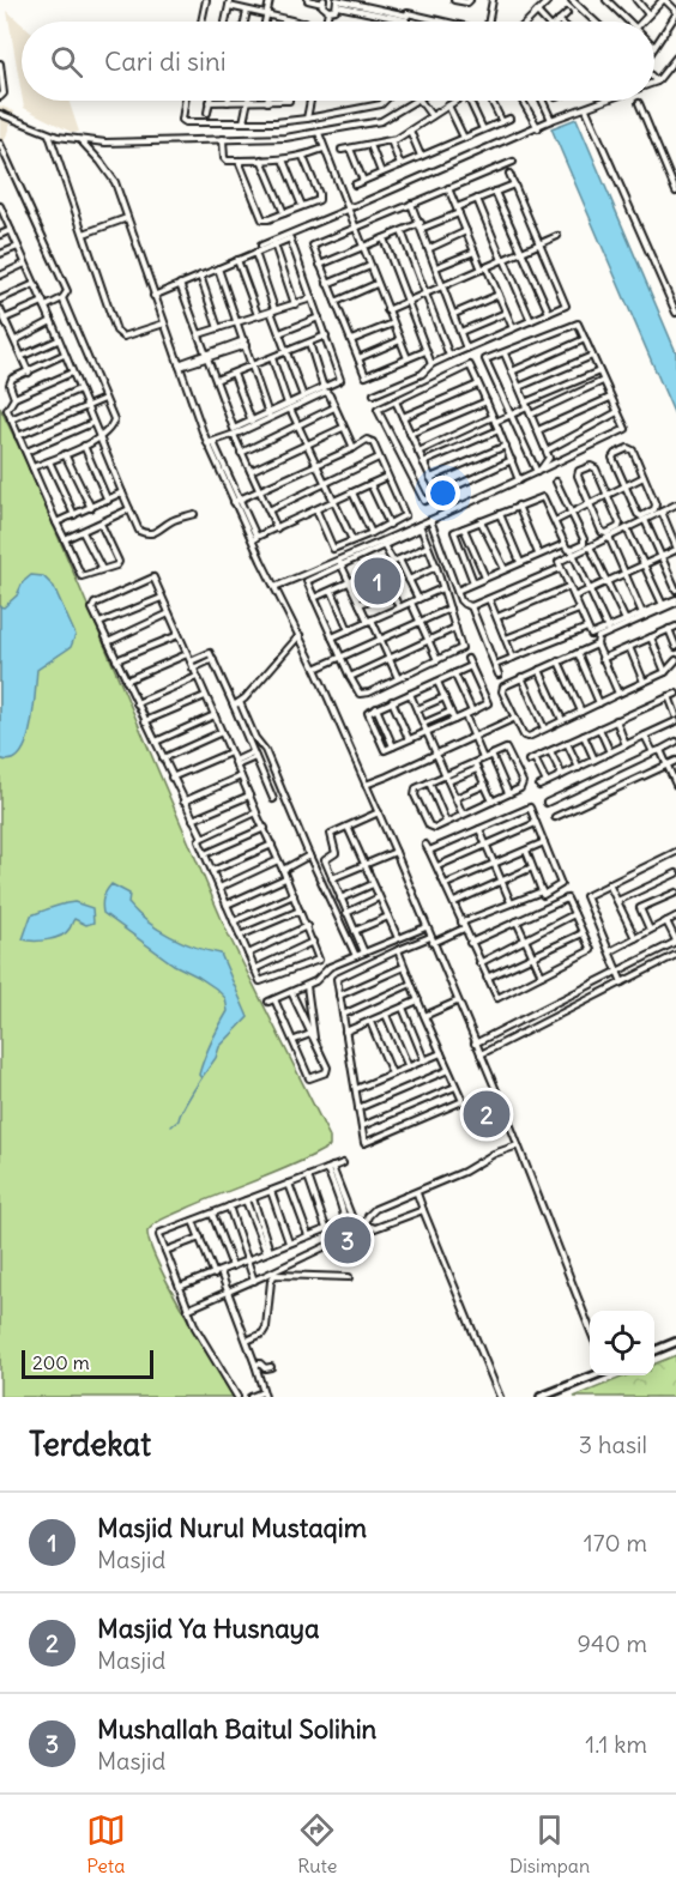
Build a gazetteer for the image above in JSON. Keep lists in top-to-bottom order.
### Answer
{
  "scale_bar": "200 m",
  "page": {
    "search": "Cari di sini",
    "pins": ["1", "2", "3"],
    "scale": "200 m",
    "heading": ["Terdekat", "3 hasil"],
    "list": [
      {
        "mark": "1",
        "name": "Masjid Nurul Mustaqim",
        "note": "Masjid",
        "value": "170 m"
      },
      {
        "mark": "2",
        "name": "Masjid Ya Husnaya",
        "note": "Masjid",
        "value": "940 m"
      },
      {
        "mark": "3",
        "name": "Mushallah Baitul Solihin",
        "note": "Masjid",
        "value": "1.1 km"
      }
    ],
    "nav": ["Peta", "Rute", "Disimpan"]
  }
}
